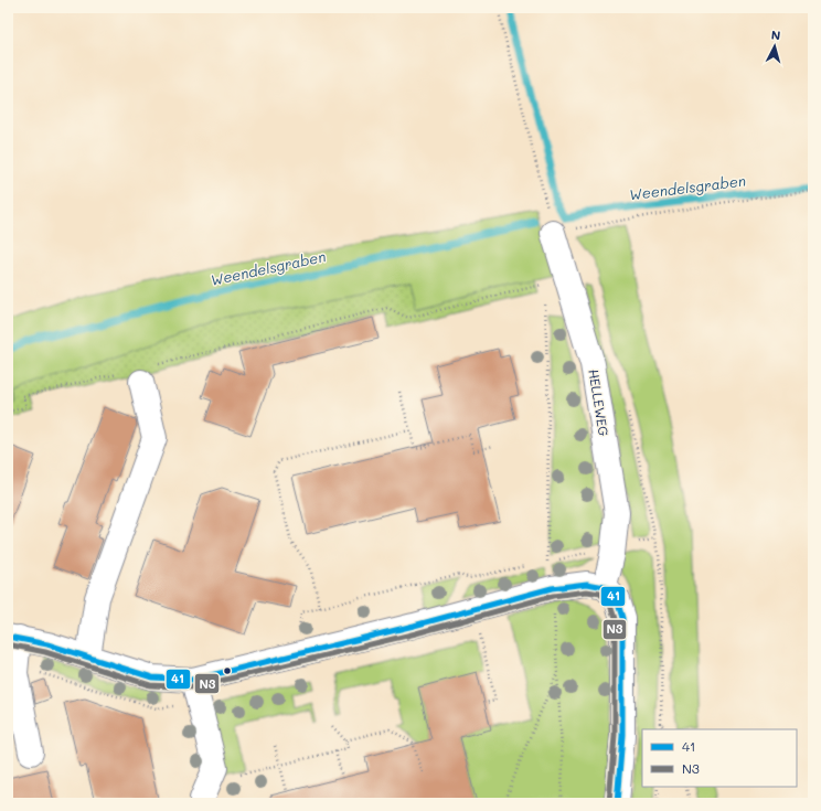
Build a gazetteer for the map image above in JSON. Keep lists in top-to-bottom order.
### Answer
{
  "streets": {
    "street": ["HELLEWEG"]
  },
  "water": ["Weendelsgraben"],
  "lines": ["transit line 41", "transit line N3"],
  "legend": ["41", "N3"],
  "north": "top"
}
